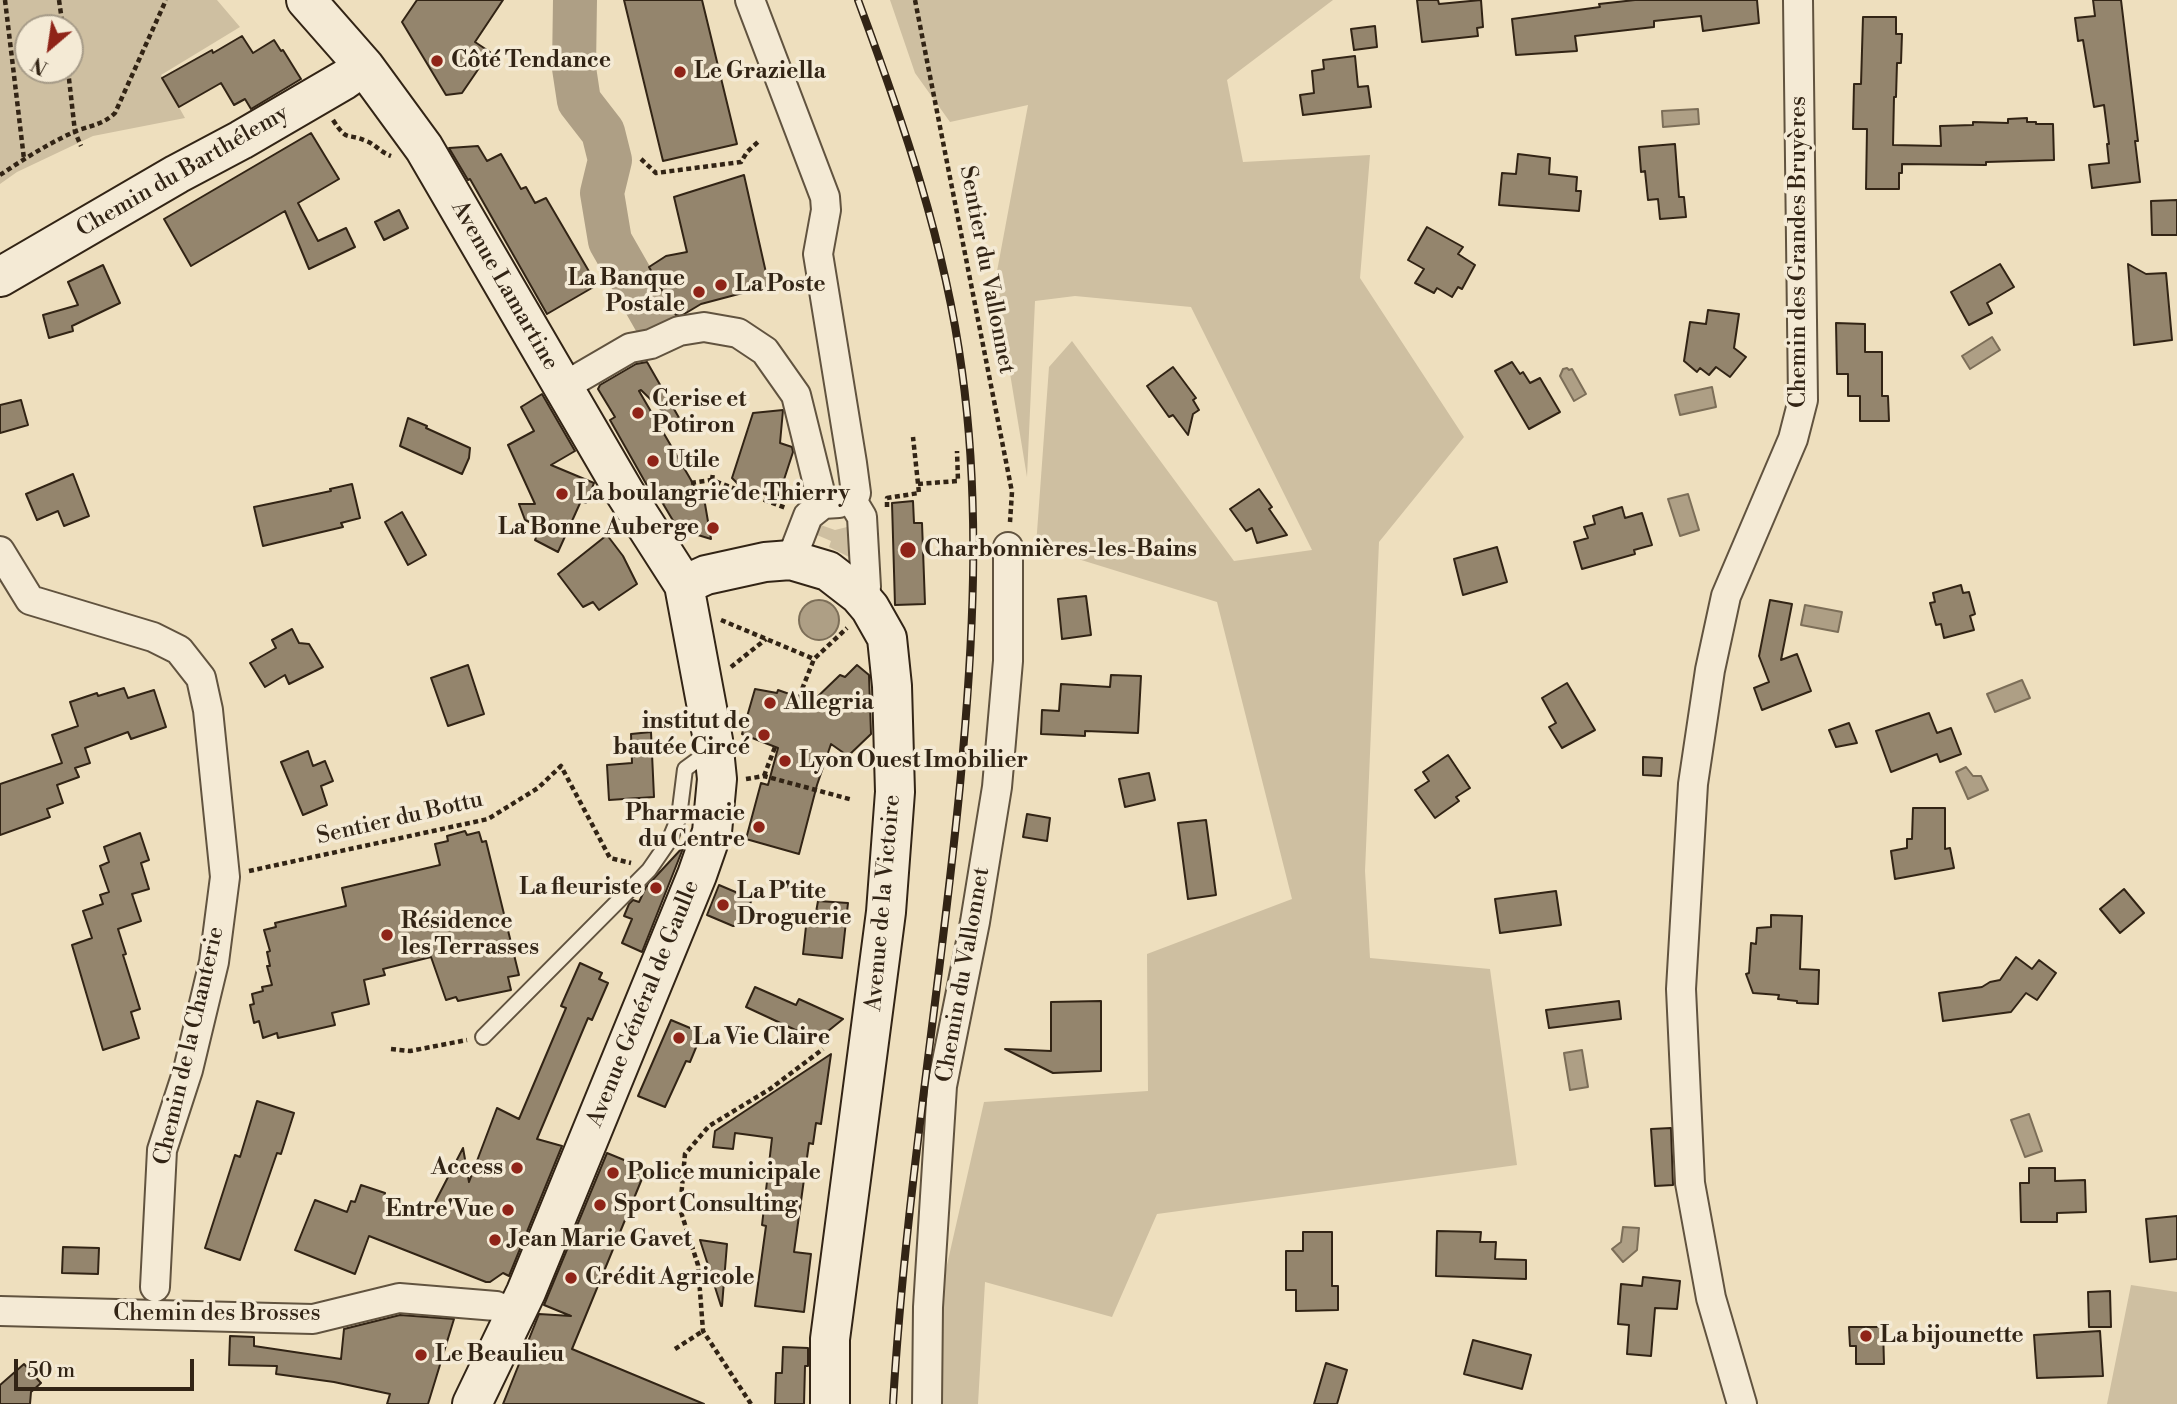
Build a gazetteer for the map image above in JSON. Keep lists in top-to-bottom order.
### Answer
{
  "streets": {
    "street": [
      "Chemin du Barthélemy",
      "Chemin des Grandes Bruyères",
      "Avenue Lamartine",
      "Avenue de la Victoire",
      "Chemin du Vallonnet",
      "Avenue Général de Gaulle",
      "Chemin de la Chanterie",
      "Chemin des Brosses"
    ],
    "path": ["Sentier du Vallonnet", "Sentier du Bottu"]
  },
  "crossings": [
    ["Chemin du Barthélemy", "Avenue Lamartine"],
    ["Sentier du Vallonnet", "Chemin du Vallonnet"],
    ["Avenue Lamartine", "Avenue de la Victoire"],
    ["Avenue Lamartine", "Avenue Général de Gaulle"],
    ["Sentier du Bottu", "Chemin de la Chanterie"],
    ["Avenue de la Victoire", "Avenue Général de Gaulle"],
    ["Avenue Général de Gaulle", "Chemin des Brosses"]
  ],
  "places": [
    "Côté Tendance",
    "Le Graziella",
    "La Poste",
    "La Banque Postale",
    "Cerise et Potiron",
    "Utile",
    "La boulangrie de Thierry",
    "La Bonne Auberge",
    "Charbonnières-les-Bains",
    "Allegria",
    "institut de bautée Circé",
    "Lyon Ouest Imobilier",
    "Pharmacie du Centre",
    "La fleuriste",
    "La P'tite Droguerie",
    "Résidence les Terrasses",
    "La Vie Claire",
    "Access",
    "Police municipale",
    "Sport Consulting",
    "Entre'Vue",
    "Jean Marie Gavet",
    "Crédit Agricole",
    "La bijounette",
    "Le Beaulieu"
  ],
  "scale_bar": "50 m",
  "north": "bottom left"
}
